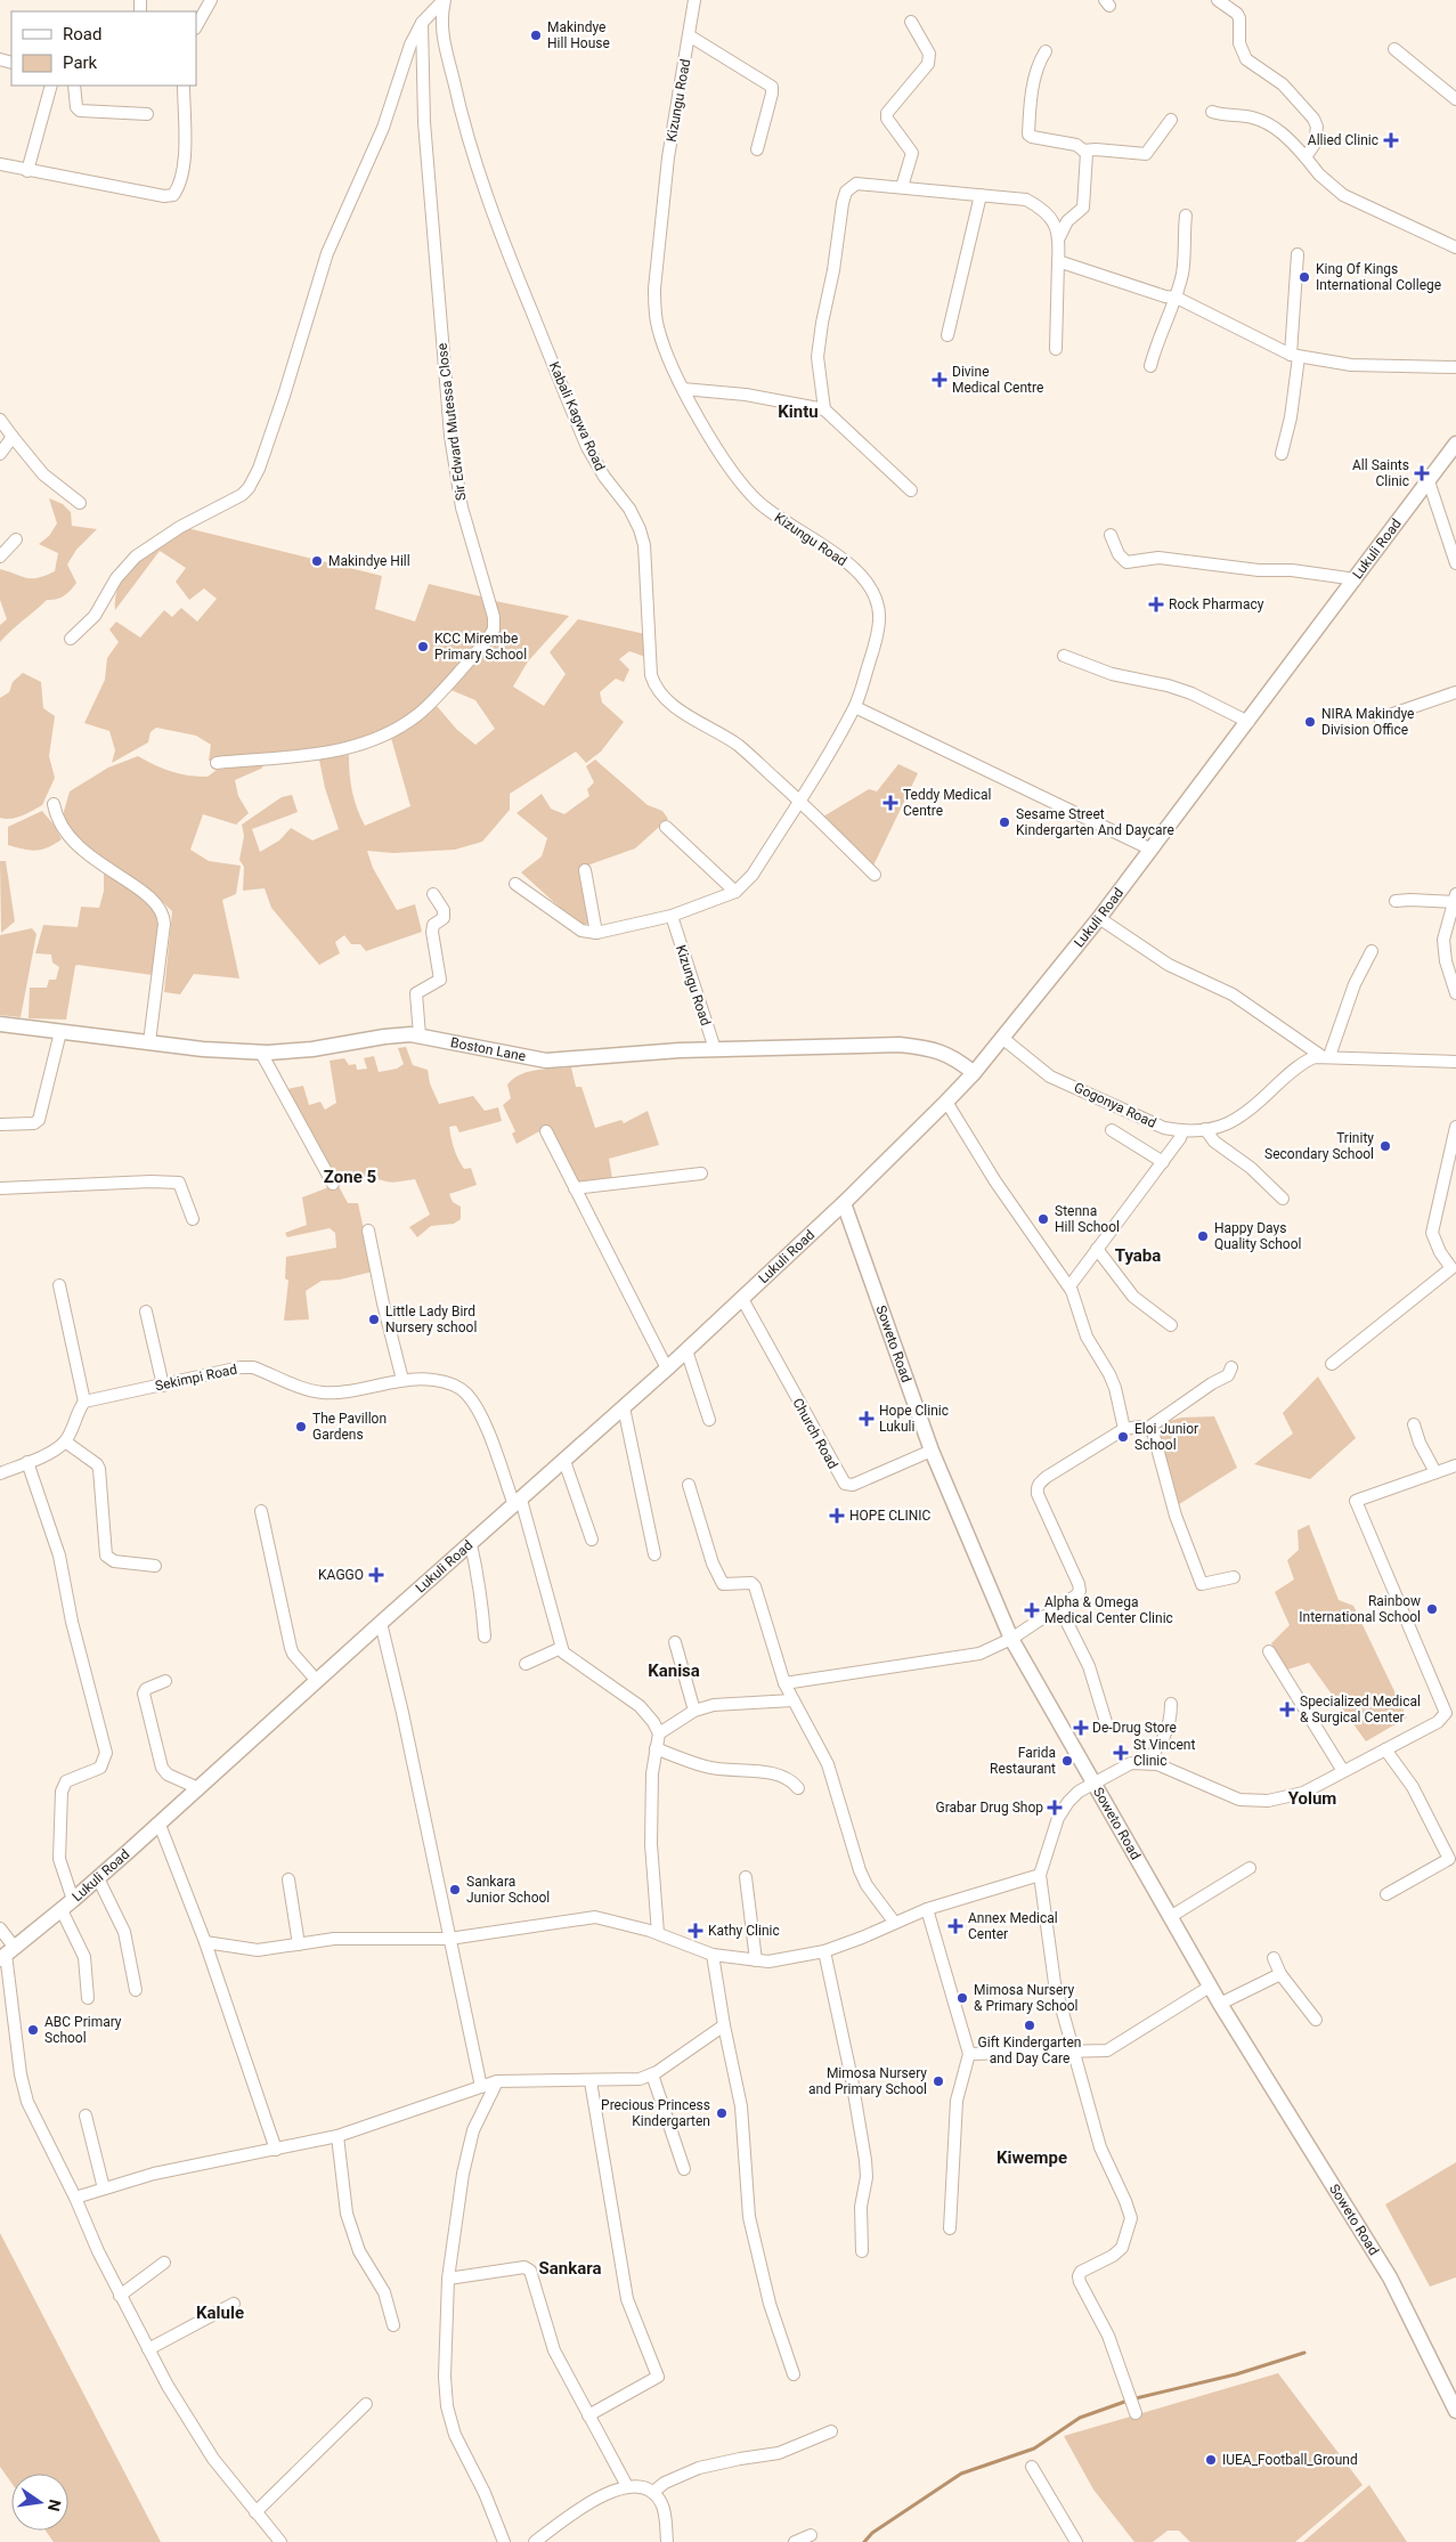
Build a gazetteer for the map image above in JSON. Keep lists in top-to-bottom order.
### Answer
{
  "streets": {
    "street": [
      "Kizungu Road",
      "Kabali Kagwa Road",
      "Sir Edward Mutessa Close",
      "Lukuli Road",
      "Boston Lane",
      "Gogonya Road",
      "Soweto Road",
      "Sekimpi Road",
      "Church Road"
    ]
  },
  "crossings": [
    ["Kizungu Road", "Kabali Kagwa Road"],
    ["Kizungu Road", "Boston Lane"],
    ["Lukuli Road", "Boston Lane"],
    ["Lukuli Road", "Gogonya Road"],
    ["Lukuli Road", "Soweto Road"],
    ["Lukuli Road", "Sekimpi Road"],
    ["Lukuli Road", "Church Road"],
    ["Soweto Road", "Church Road"]
  ],
  "districts": [
    "Kintu",
    "Zone 5",
    "Tyaba",
    "Kanisa",
    "Yolum",
    "Kiwempe",
    "Sankara",
    "Kalule"
  ],
  "places": {
    "other": [
      "Makindye Hill House",
      "King Of Kings International College",
      "Makindye Hill",
      "KCC Mirembe Primary School",
      "NIRA Makindye Division Office",
      "Sesame Street Kindergarten And Daycare",
      "Trinity Secondary School",
      "Stenna Hill School",
      "Happy Days Quality School",
      "Little Lady Bird Nursery school",
      "The Pavillon Gardens",
      "Eloi Junior School",
      "Rainbow International School",
      "Farida Restaurant",
      "Sankara Junior School",
      "Mimosa Nursery & Primary School",
      "Gift Kindergarten and Day Care",
      "ABC Primary School",
      "Mimosa Nursery and Primary School",
      "Precious Princess Kindergarten",
      "IUEA_Football_Ground"
    ],
    "health": [
      "Allied Clinic",
      "Divine Medical Centre",
      "All Saints Clinic",
      "Rock Pharmacy",
      "Teddy Medical Centre",
      "Hope Clinic Lukuli",
      "HOPE CLINIC",
      "KAGGO",
      "Alpha & Omega Medical Center Clinic",
      "Specialized Medical & Surgical Center",
      "De-Drug Store",
      "St Vincent Clinic",
      "Grabar Drug Shop",
      "Annex Medical Center",
      "Kathy Clinic"
    ]
  },
  "legend": ["Road", "Park"],
  "north": "right"
}
